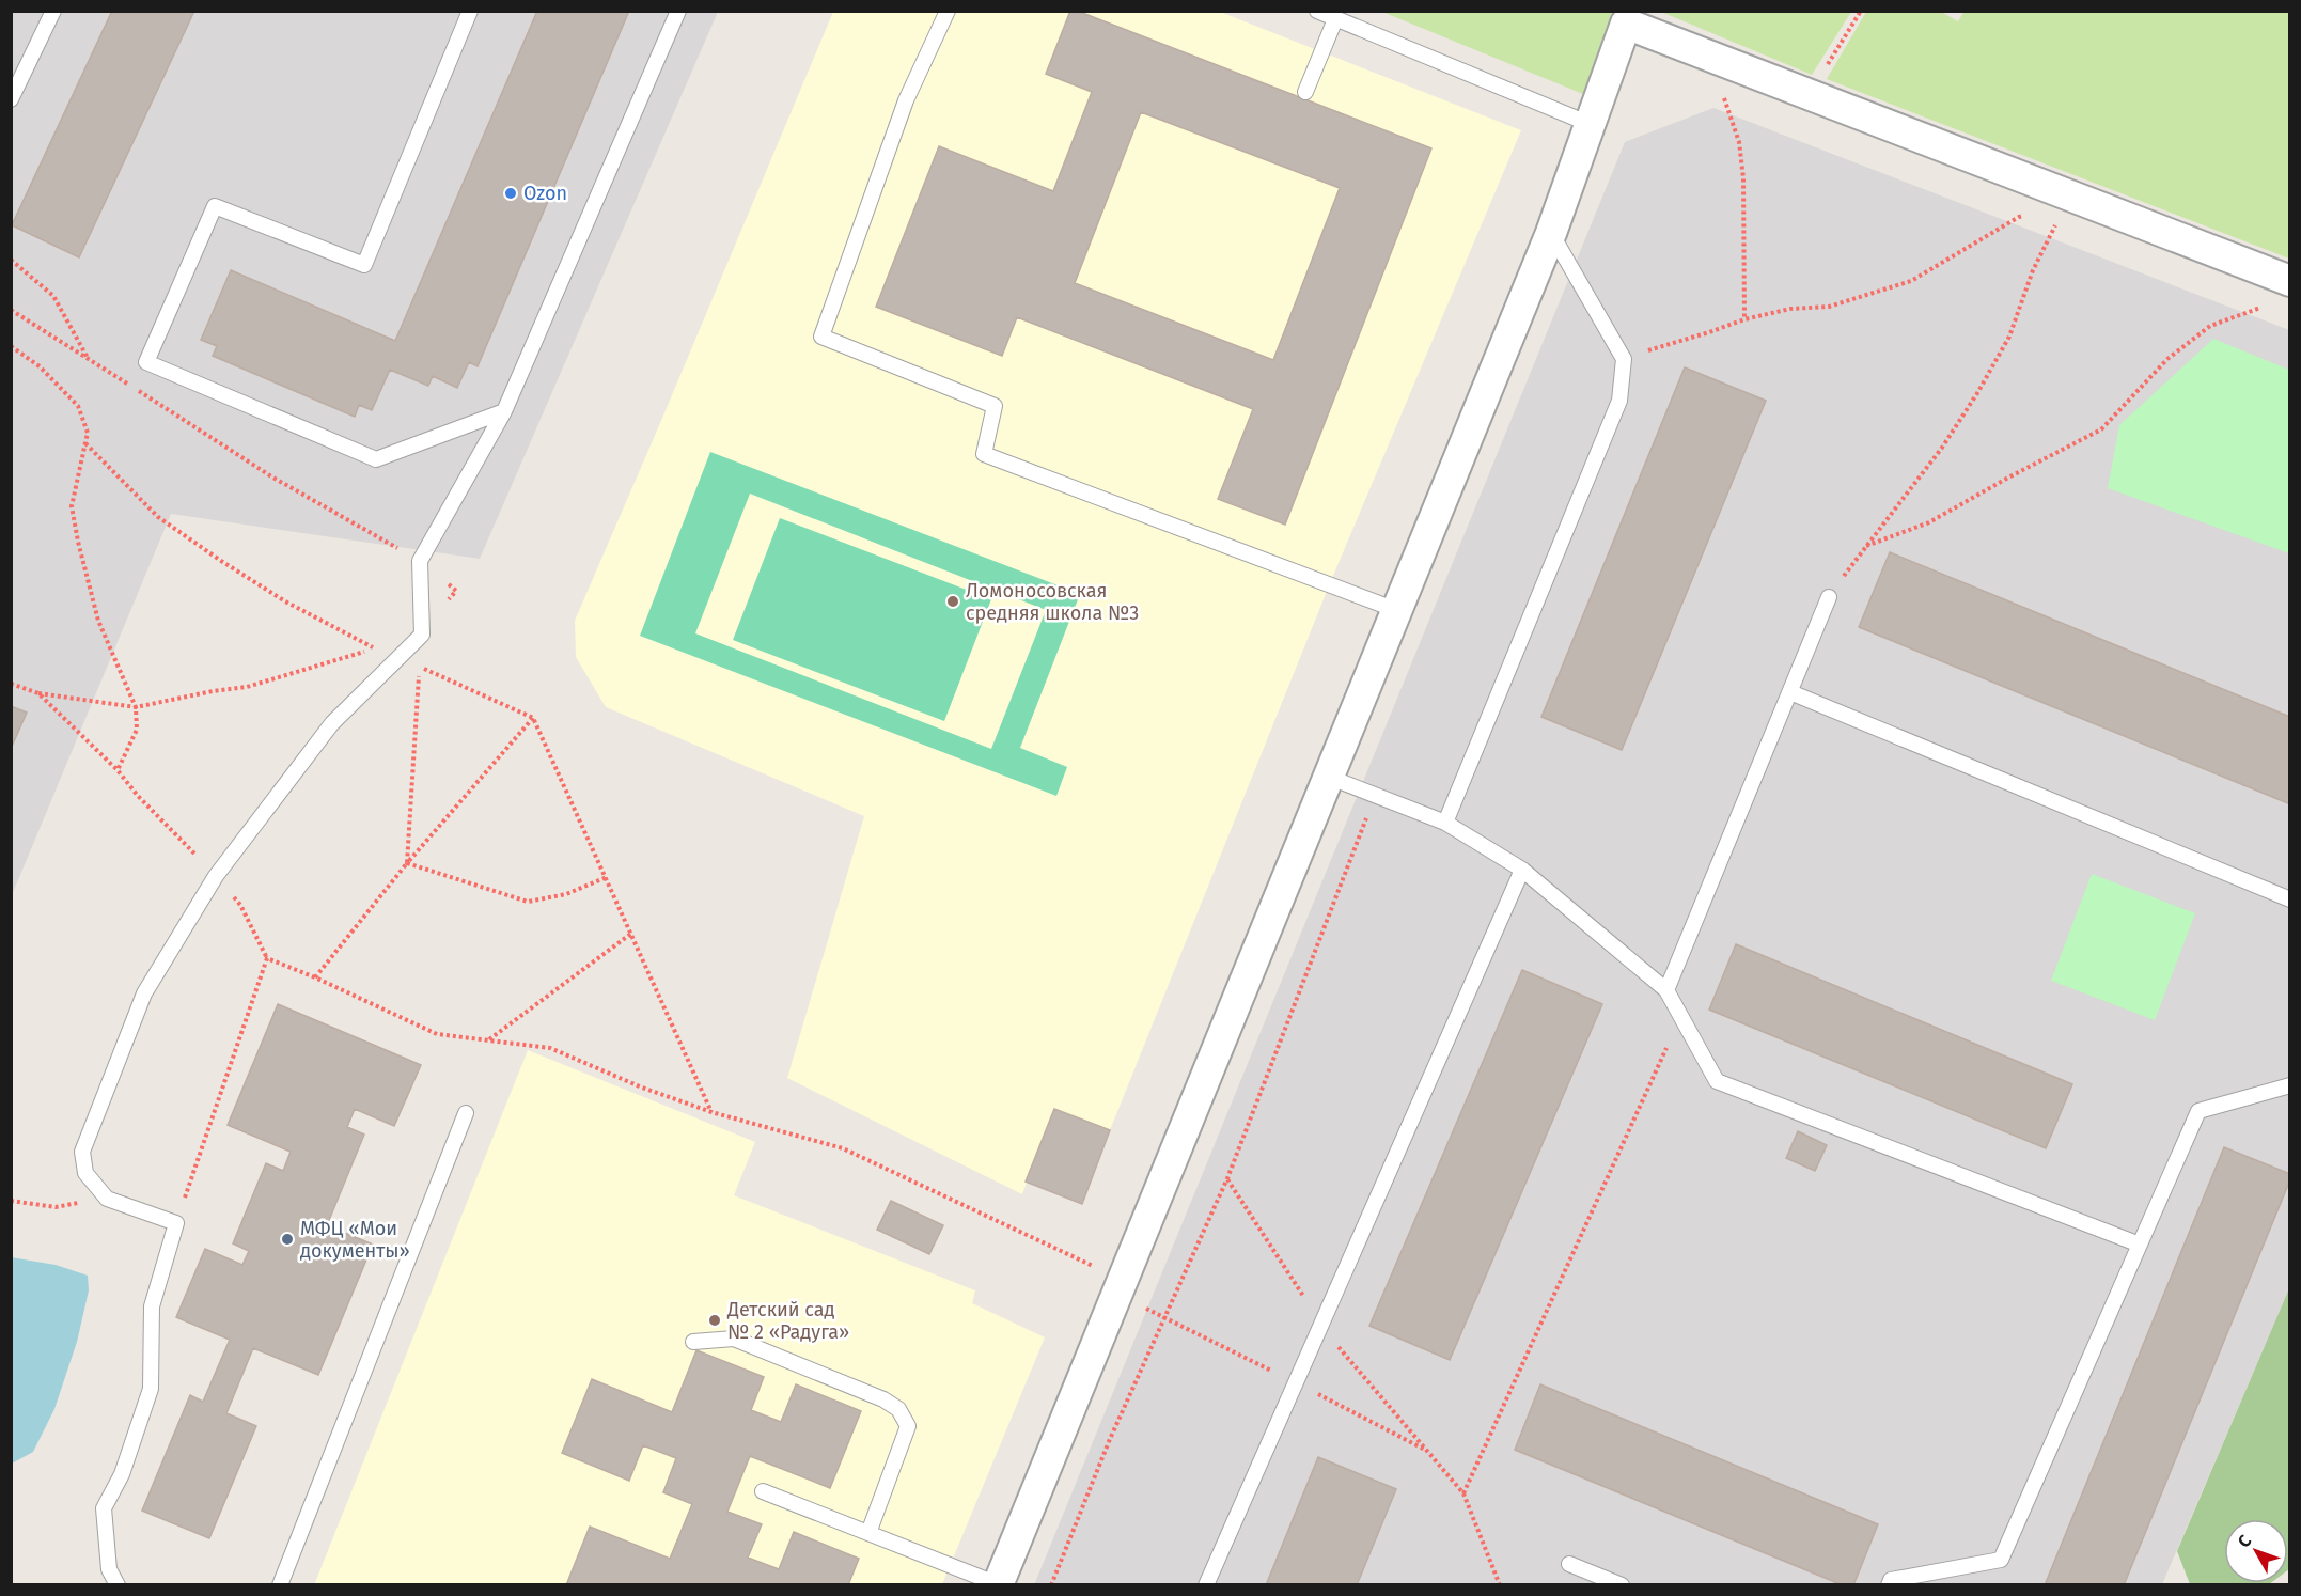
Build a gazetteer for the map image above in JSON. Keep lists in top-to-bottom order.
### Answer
{
  "places": [
    "Ozon",
    "Ломоносовская средняя школа №3",
    "МФЦ «Мои документы»",
    "Детский сад № 2 «Радуга»"
  ],
  "north": "top left"
}
